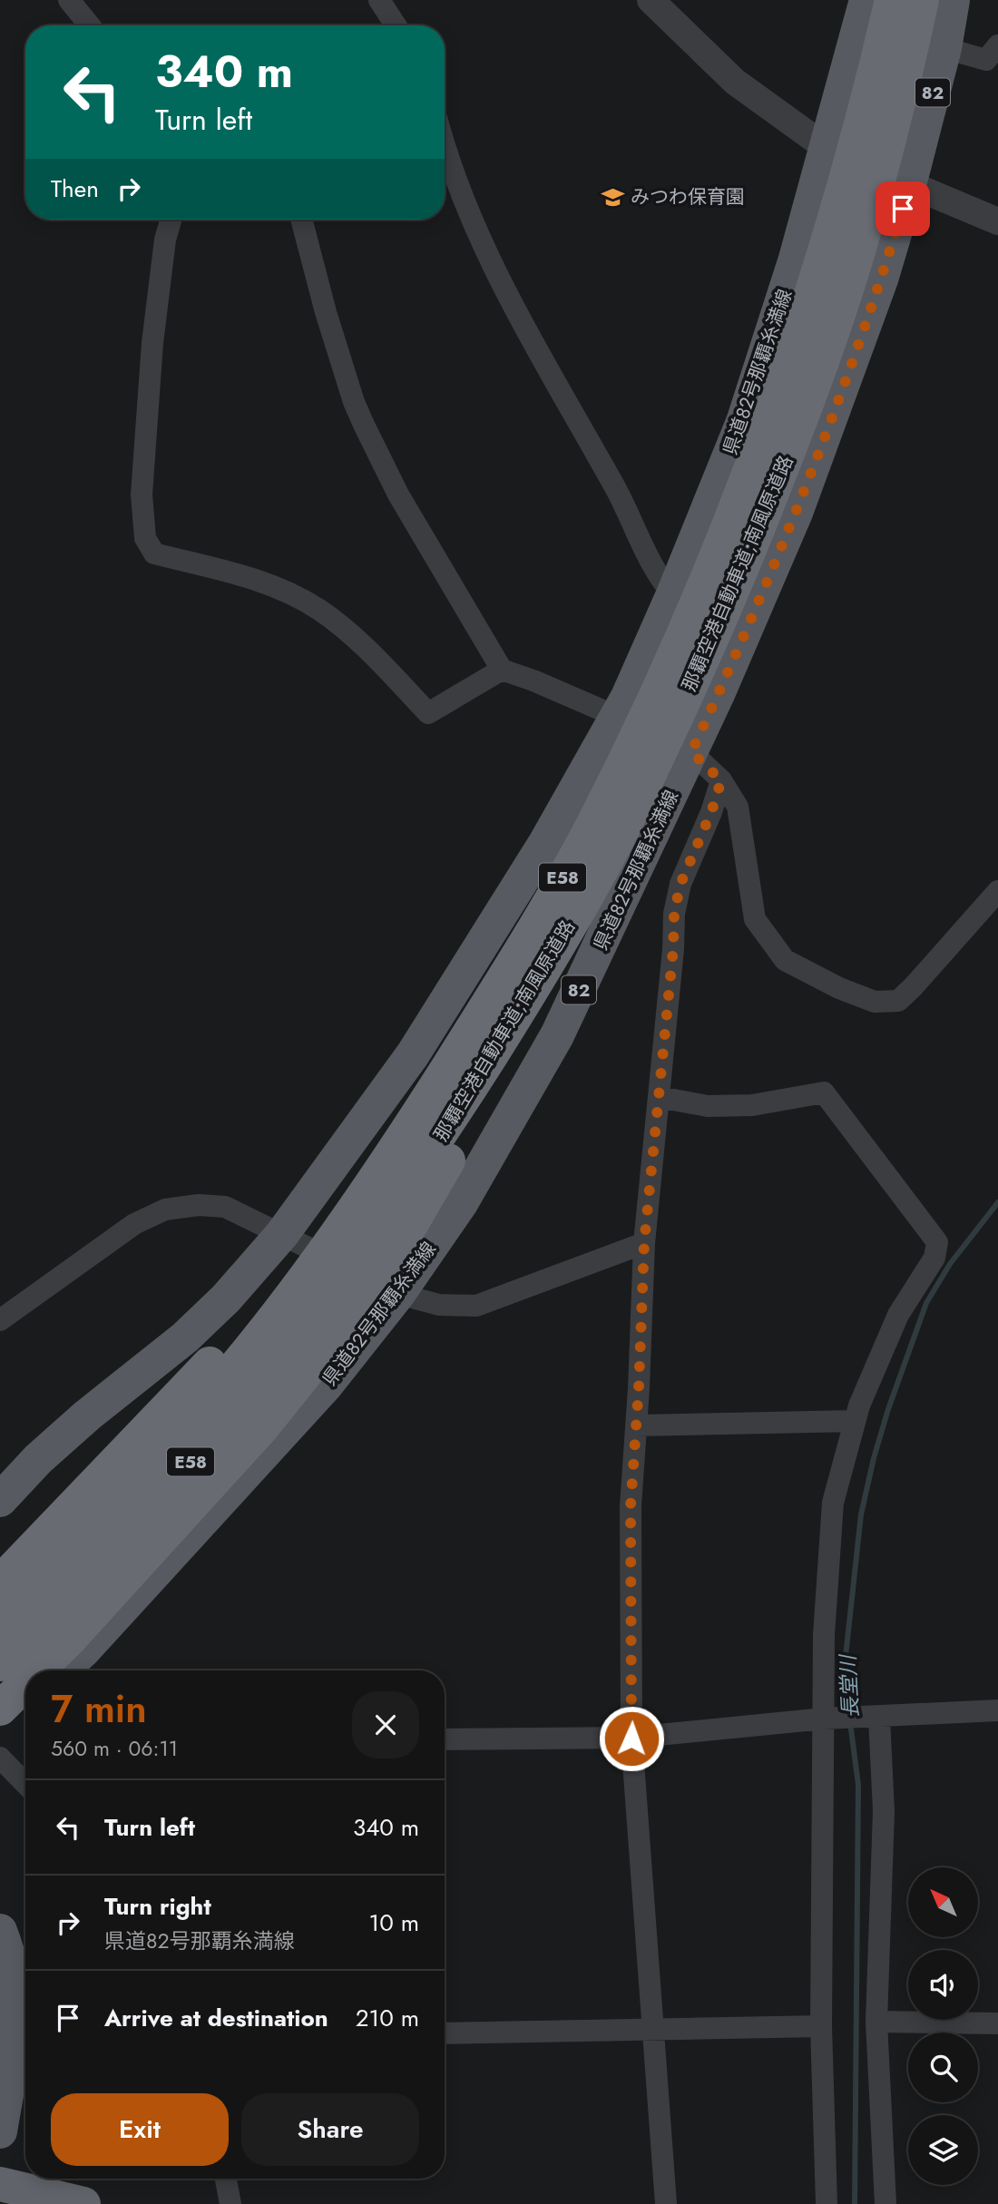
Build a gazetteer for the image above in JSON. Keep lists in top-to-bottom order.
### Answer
{
  "streets": {
    "highway": ["那覇空港自動車道;南風原道路", "E58"],
    "main road": ["82", "県道82号那覇糸満線"]
  },
  "water": ["長堂川"],
  "places": {
    "school or university": ["みつわ保育園"]
  },
  "north": "top left",
  "page": {
    "turn": ["340 m", "Turn left"],
    "then": "Then",
    "heading": ["7 min", "560 m · 06:11"],
    "list": [
      {
        "name": "Turn left",
        "value": "340 m"
      },
      {
        "name": "Turn right",
        "note": "県道82号那覇糸満線",
        "value": "10 m"
      },
      {
        "name": "Arrive at destination",
        "value": "210 m"
      }
    ],
    "buttons": ["Exit", "Share"]
  }
}
